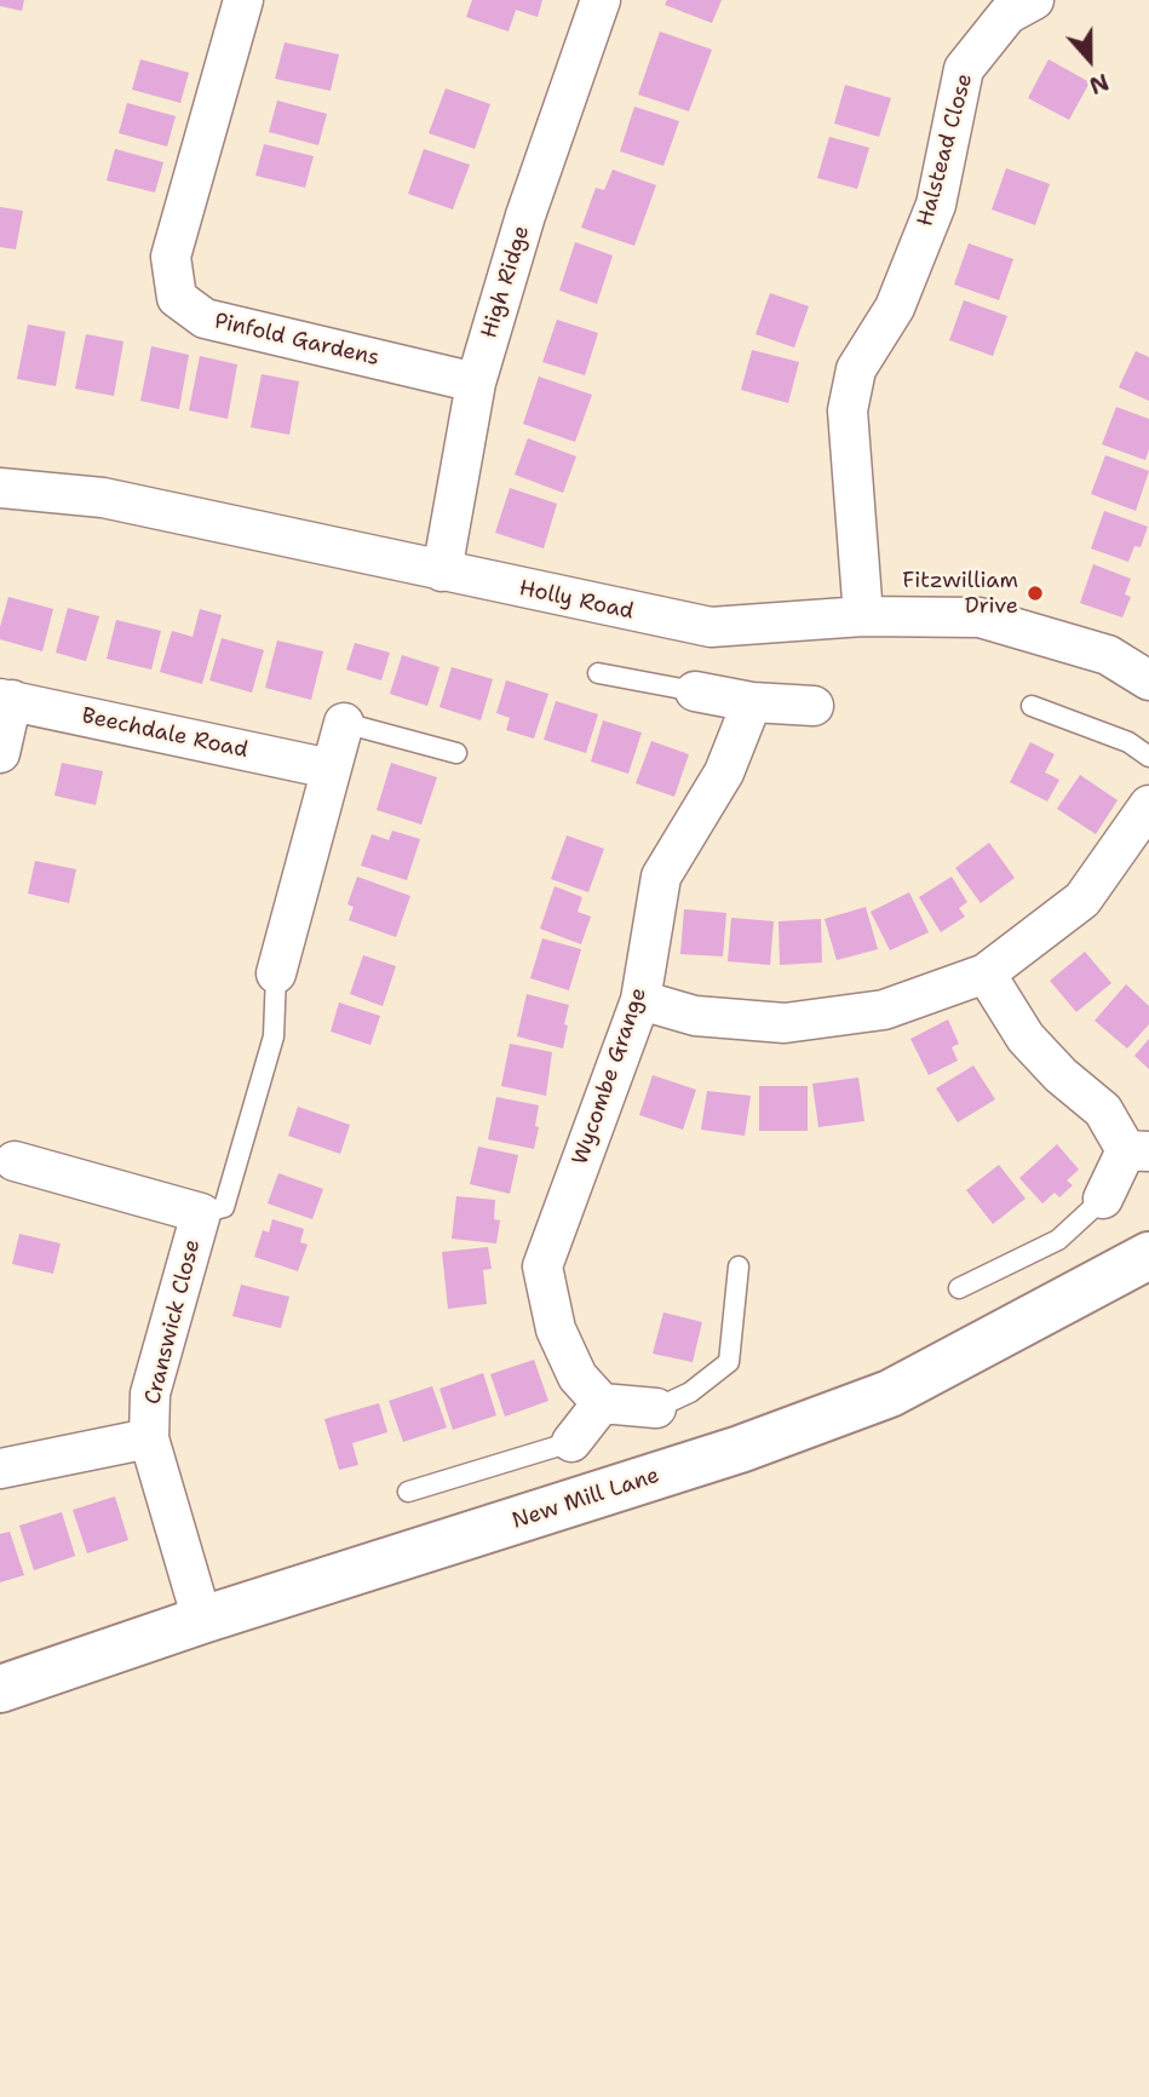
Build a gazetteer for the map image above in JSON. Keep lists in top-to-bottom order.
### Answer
{
  "streets": {
    "street": [
      "Halstead Close",
      "High Ridge",
      "Pinfold Gardens",
      "Holly Road",
      "Beechdale Road",
      "Wycombe Grange",
      "Cranswick Close",
      "New Mill Lane"
    ]
  },
  "crossings": [
    ["Halstead Close", "Holly Road"],
    ["High Ridge", "Pinfold Gardens"],
    ["High Ridge", "Holly Road"],
    ["Cranswick Close", "New Mill Lane"]
  ],
  "places": ["Fitzwilliam Drive"],
  "north": "bottom"
}
